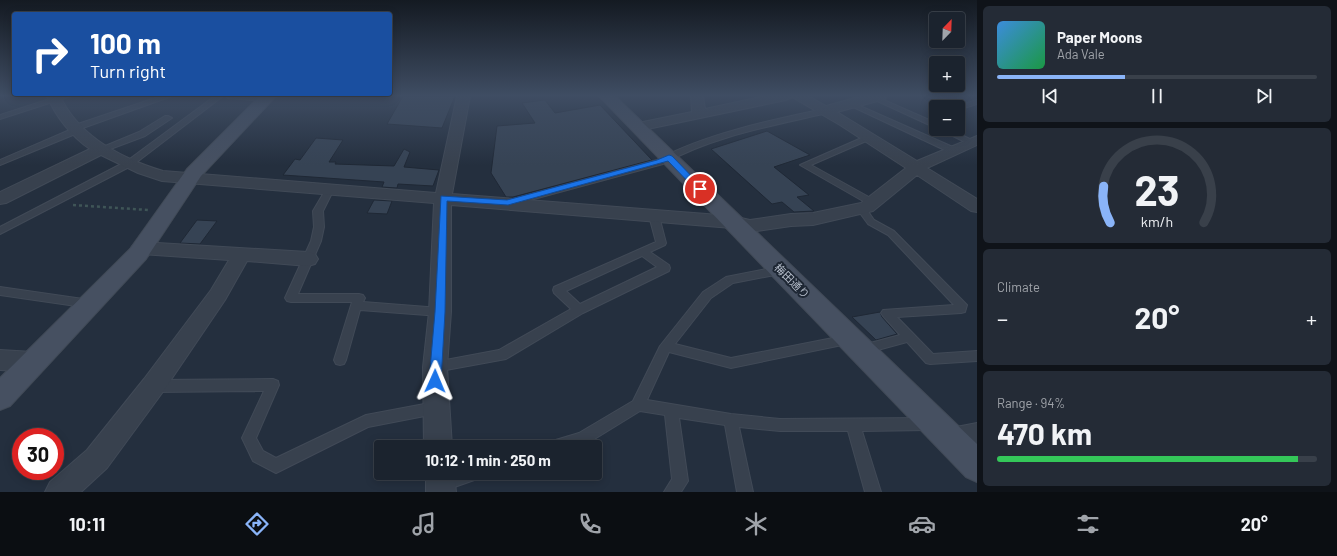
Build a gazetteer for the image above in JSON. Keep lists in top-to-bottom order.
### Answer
{
  "streets": {
    "street": ["梅田通り"]
  },
  "north": "top right",
  "page": {
    "map_buttons": ["+", "−"],
    "turn": ["100 m", "Turn right"],
    "song": ["Paper Moons", "Ada Vale"],
    "tile": [
      "Climate",
      ["Range · 94%", "470 km"]
    ],
    "heat": ["−", "20°", "+"],
    "limit": "30",
    "trip": "10:12 · 1 min · 250 m",
    "tabs": ["10:11", "20°"],
    "gauge": ["23", "km/h"]
  }
}
